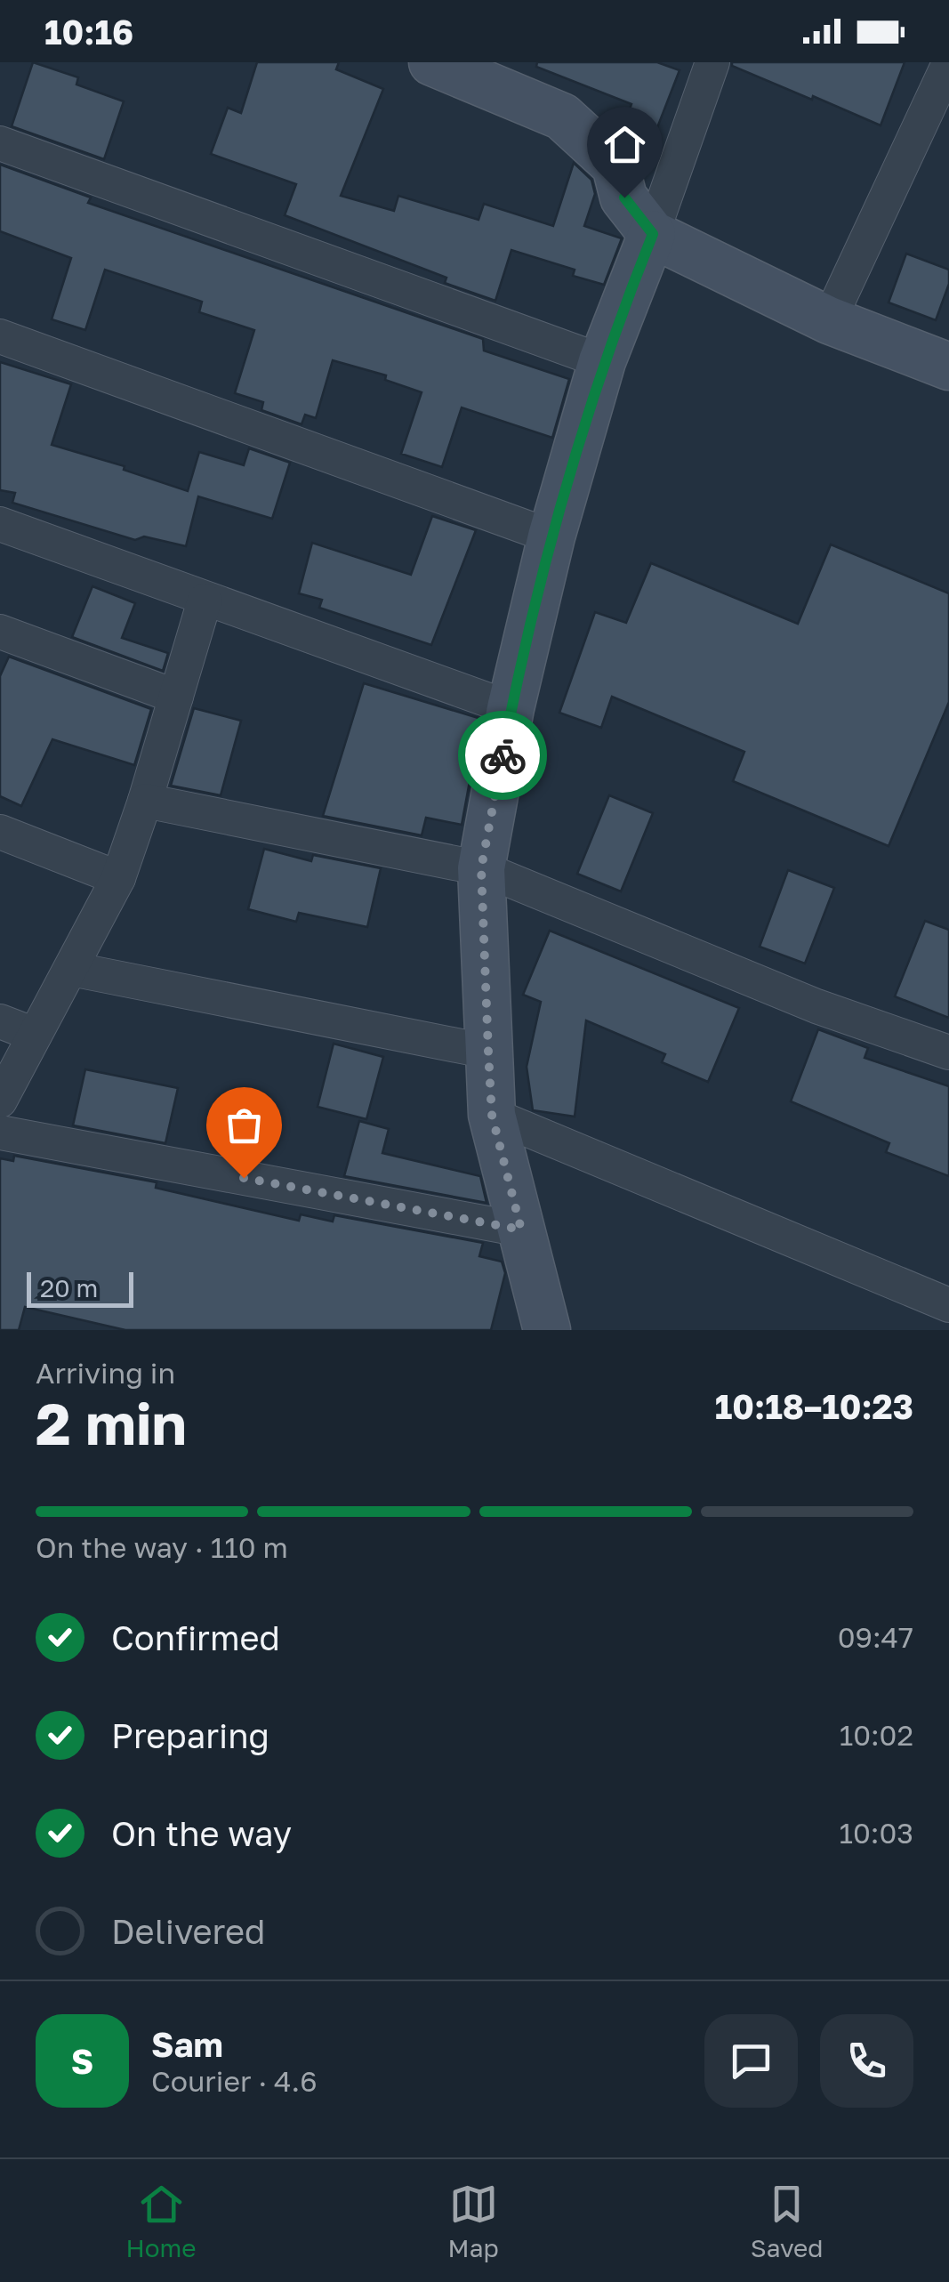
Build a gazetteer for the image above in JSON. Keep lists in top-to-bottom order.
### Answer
{
  "scale_bar": "20 m",
  "page": {
    "status": "10:16",
    "scale": "20 m",
    "heading": ["2 min", "Arriving in", "10:18–10:23"],
    "panel": ["Sam", "Courier · 4.6"],
    "bar": "On the way · 110 m",
    "list": [
      ["Confirmed", "09:47"],
      ["Preparing", "10:02"],
      ["On the way", "10:03"],
      "Delivered"
    ],
    "round": "S",
    "tabs": ["Home", "Map", "Saved"]
  }
}
